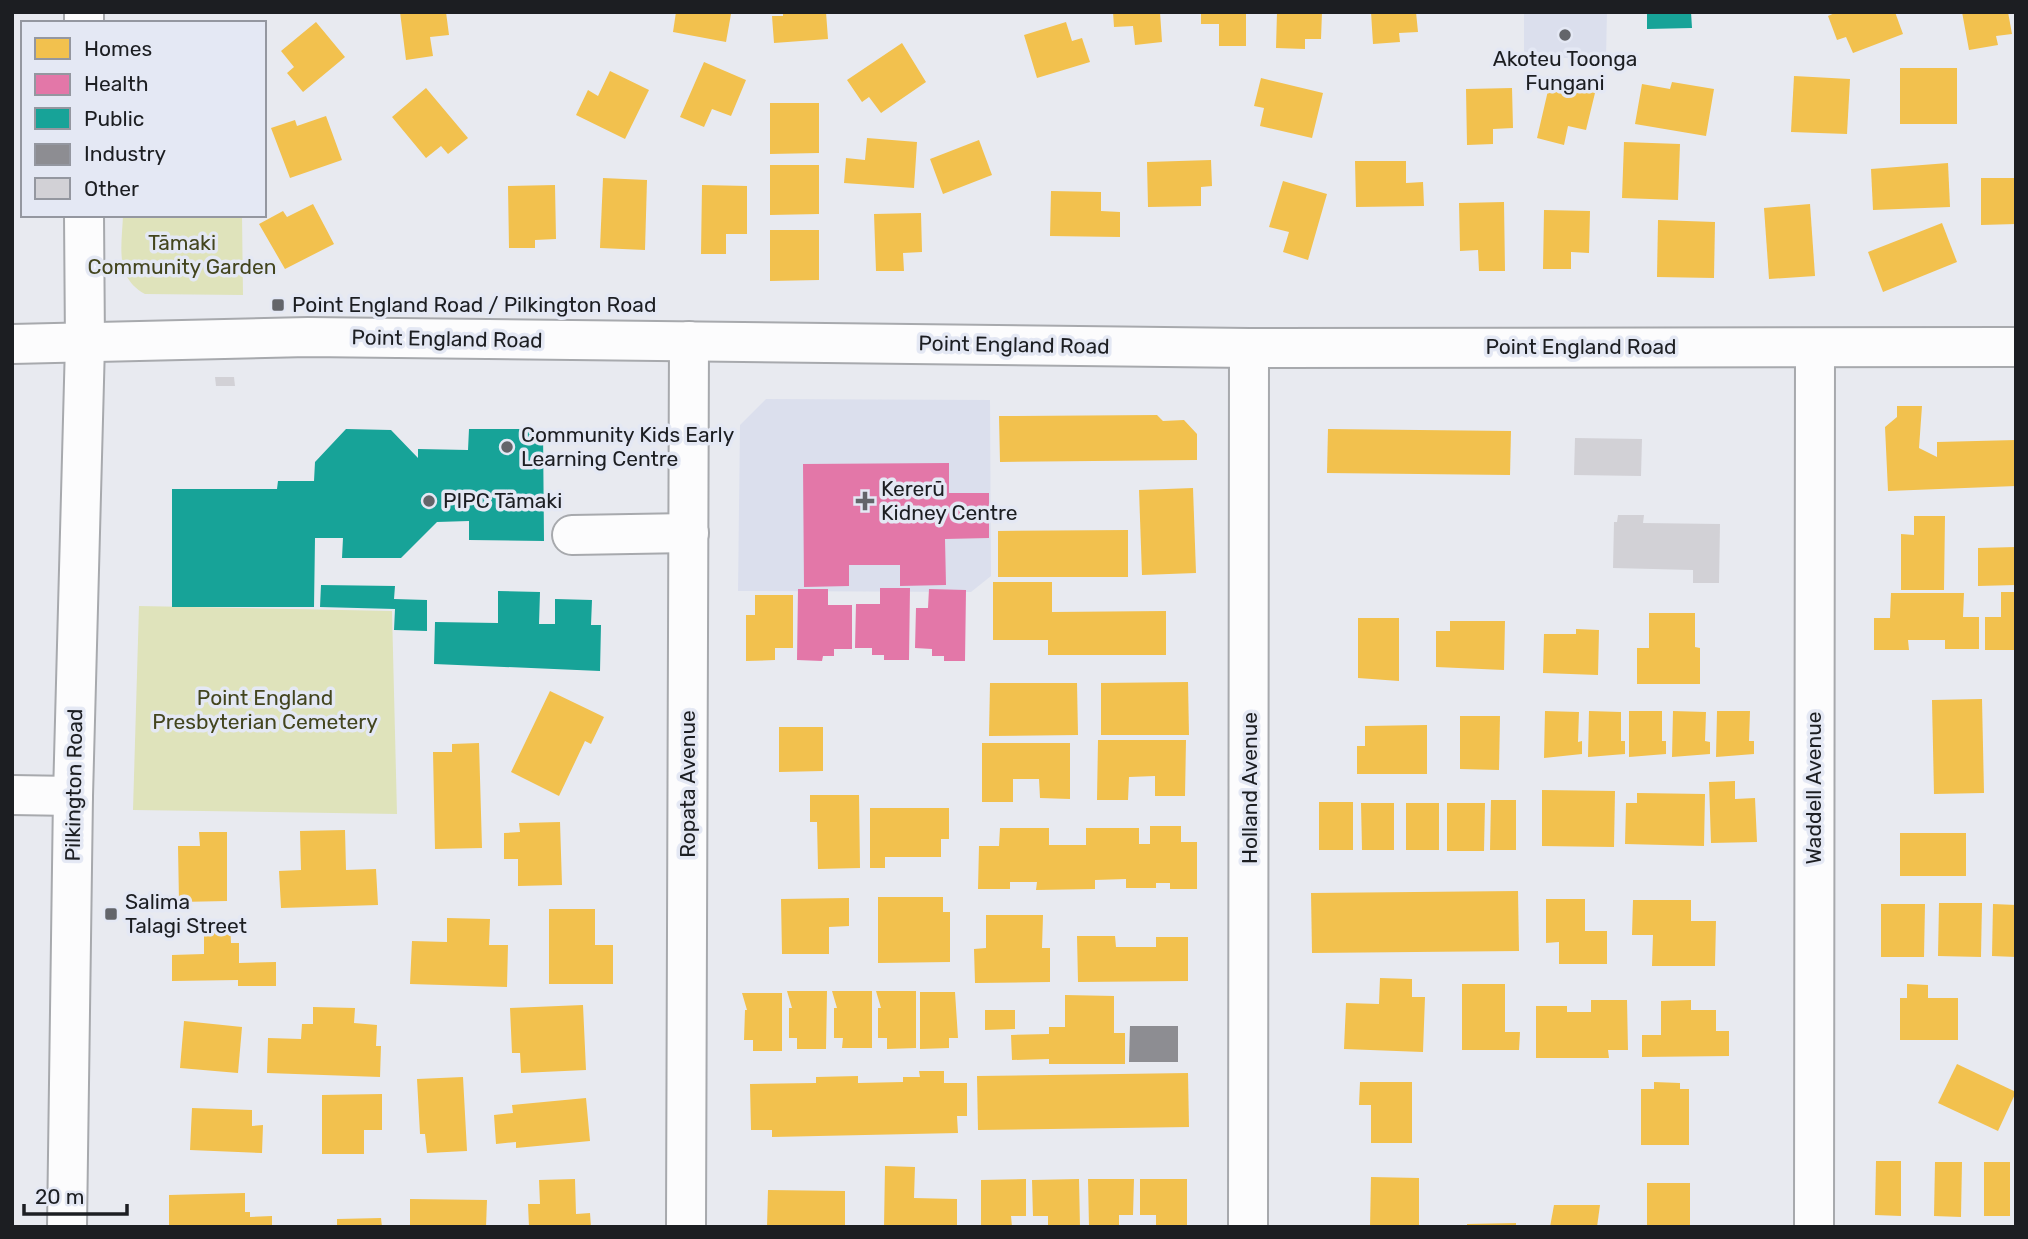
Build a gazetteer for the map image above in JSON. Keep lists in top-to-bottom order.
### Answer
{
  "streets": {
    "street": [
      "Point England Road",
      "Ropata Avenue",
      "Pilkington Road",
      "Holland Avenue",
      "Waddell Avenue"
    ]
  },
  "crossings": [
    ["Point England Road", "Ropata Avenue"],
    ["Point England Road", "Pilkington Road"],
    ["Point England Road", "Holland Avenue"],
    ["Point England Road", "Waddell Avenue"]
  ],
  "parks": ["Tāmaki Community Garden", "Point England Presbyterian Cemetery"],
  "places": {
    "other": ["Akoteu Toonga Fungani", "Community Kids Early Learning Centre", "PIPC Tāmaki"],
    "transit": ["Point England Road / Pilkington Road", "Salima Talagi Street"],
    "health": ["Kererū Kidney Centre"]
  },
  "legend": [
    "Homes",
    "Health",
    "Public",
    "Industry",
    "Other"
  ],
  "scale_bar": "20 m"
}
